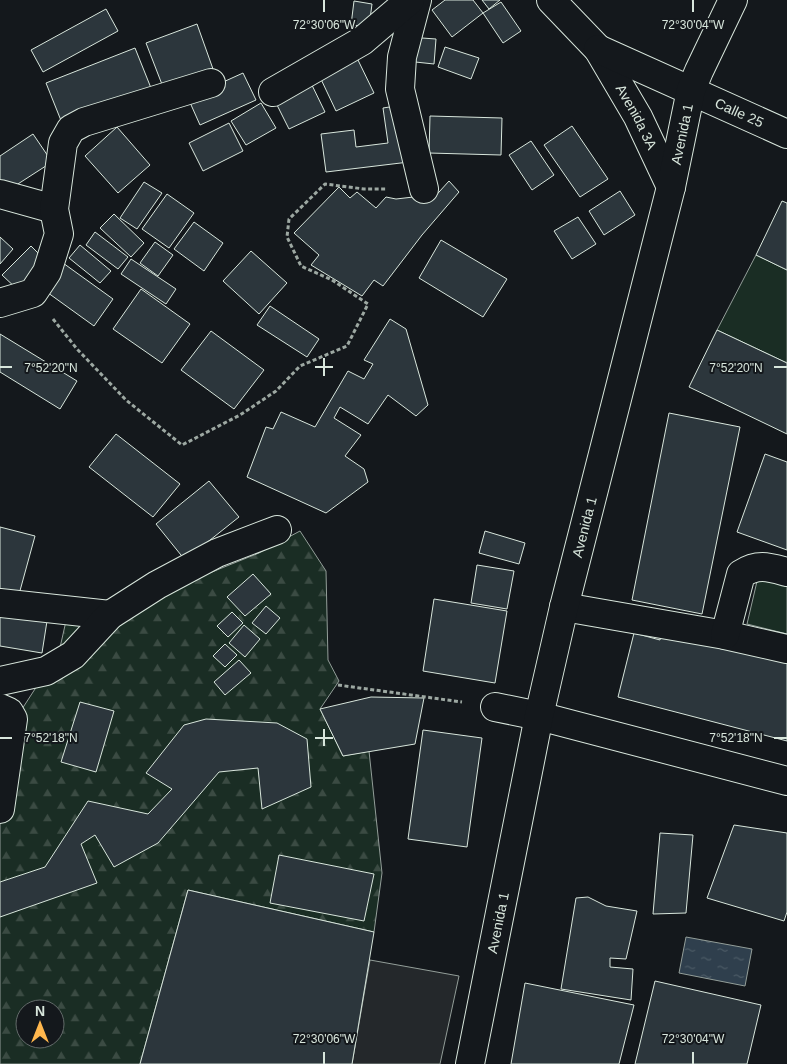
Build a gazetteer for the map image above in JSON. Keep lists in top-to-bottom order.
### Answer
{
  "streets": {
    "street": ["Calle 25", "Avenida 3A", "Avenida 1"]
  },
  "crossings": [
    ["Calle 25", "Avenida 3A"],
    ["Calle 25", "Avenida 1"],
    ["Avenida 3A", "Avenida 1"]
  ],
  "north": "top",
  "coordinates": [
    "72°30'06\"W",
    "72°30'04\"W",
    "7°52'20\"N",
    "7°52'18\"N"
  ]
}
